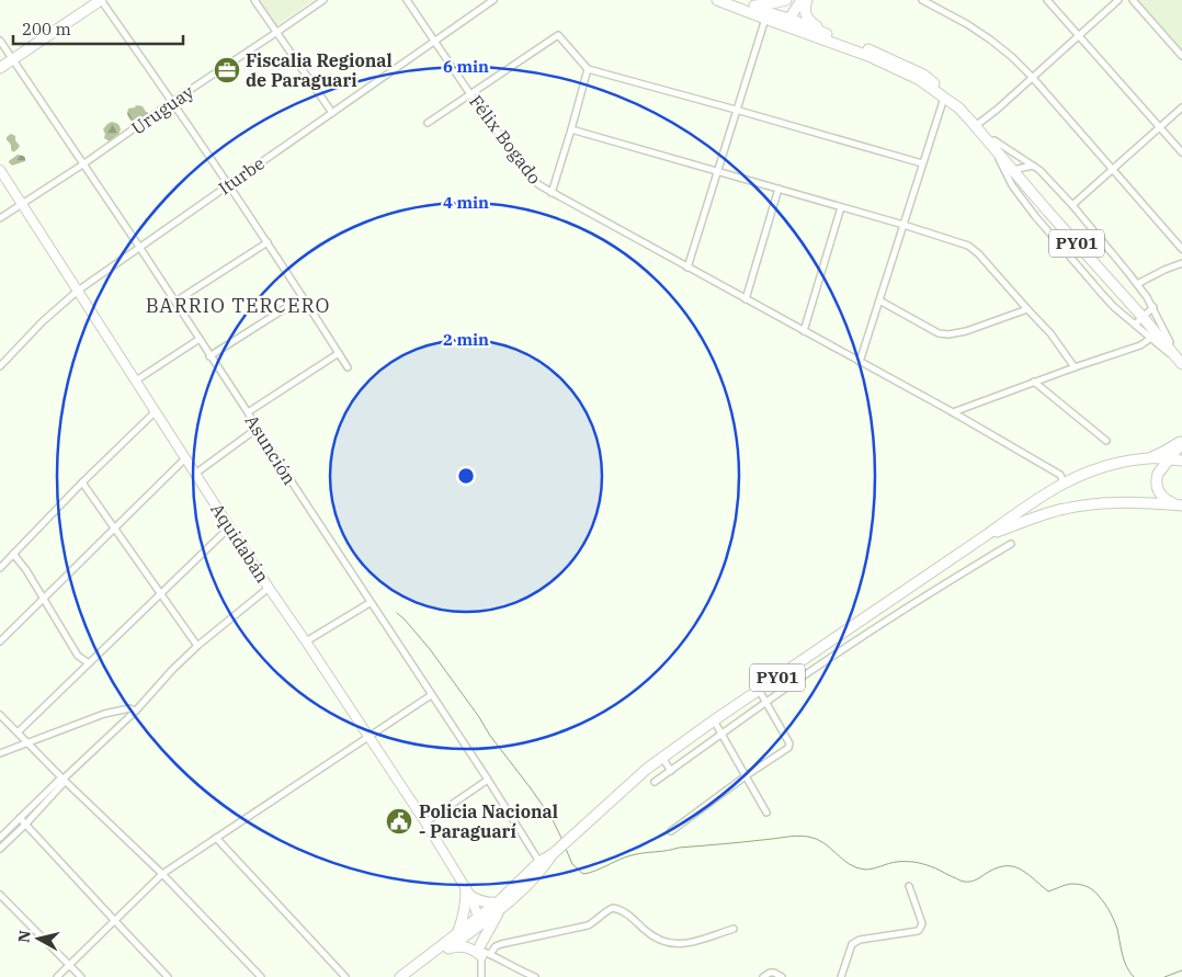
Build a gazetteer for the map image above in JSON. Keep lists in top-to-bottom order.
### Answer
{
  "streets": {
    "highway": ["PY01"],
    "street": [
      "Uruguay",
      "Félix Bogado",
      "Iturbe",
      "Asunción",
      "Aquidabán"
    ]
  },
  "crossings": [
    ["Uruguay", "Asunción"],
    ["Uruguay", "Aquidabán"],
    ["Félix Bogado", "Iturbe"],
    ["Félix Bogado", "PY01"],
    ["Iturbe", "Asunción"],
    ["Iturbe", "Aquidabán"],
    ["PY01", "Asunción"],
    ["PY01", "Aquidabán"]
  ],
  "districts": ["BARRIO TERCERO"],
  "places": {
    "office": ["Fiscalia Regional de Paraguari"],
    "public building": ["Policia Nacional - Paraguarí"]
  },
  "scale_bar": "200 m",
  "north": "left",
  "rings": ["6 min", "4 min", "2 min"]
}
